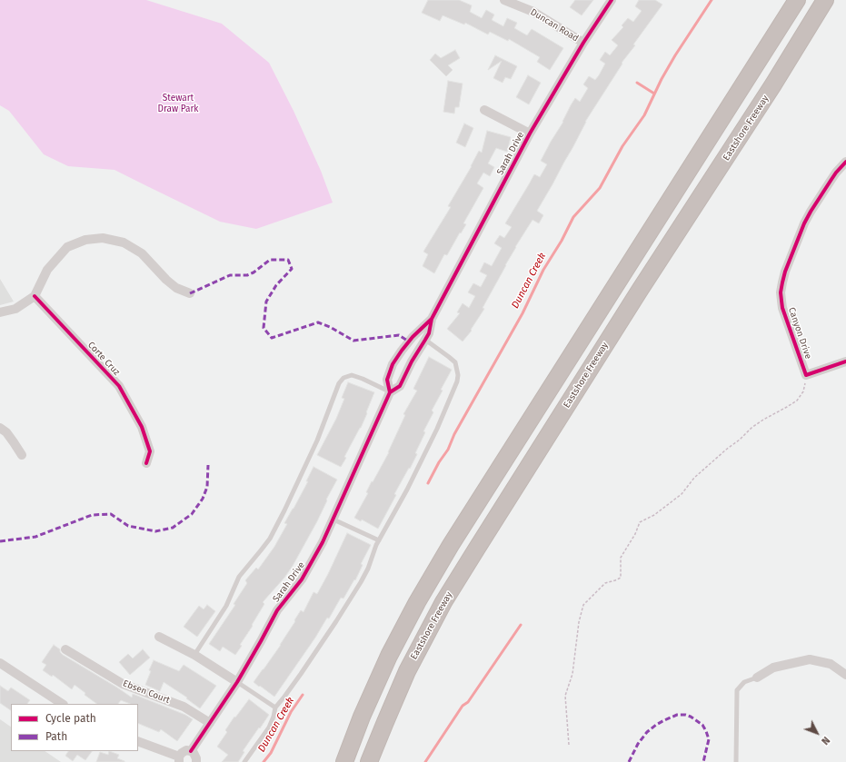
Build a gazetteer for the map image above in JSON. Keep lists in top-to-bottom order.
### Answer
{
  "streets": {
    "highway": ["Eastshore Freeway"],
    "street": [
      "Duncan Road",
      "Sarah Drive",
      "Canyon Drive",
      "Corte Cruz",
      "Ebsen Court"
    ]
  },
  "crossings": [
    ["Duncan Road", "Sarah Drive"],
    ["Sarah Drive", "Ebsen Court"]
  ],
  "water": ["Duncan Creek"],
  "parks": ["Stewart Draw Park"],
  "legend": ["Cycle path", "Path"],
  "north": "bottom right"
}
